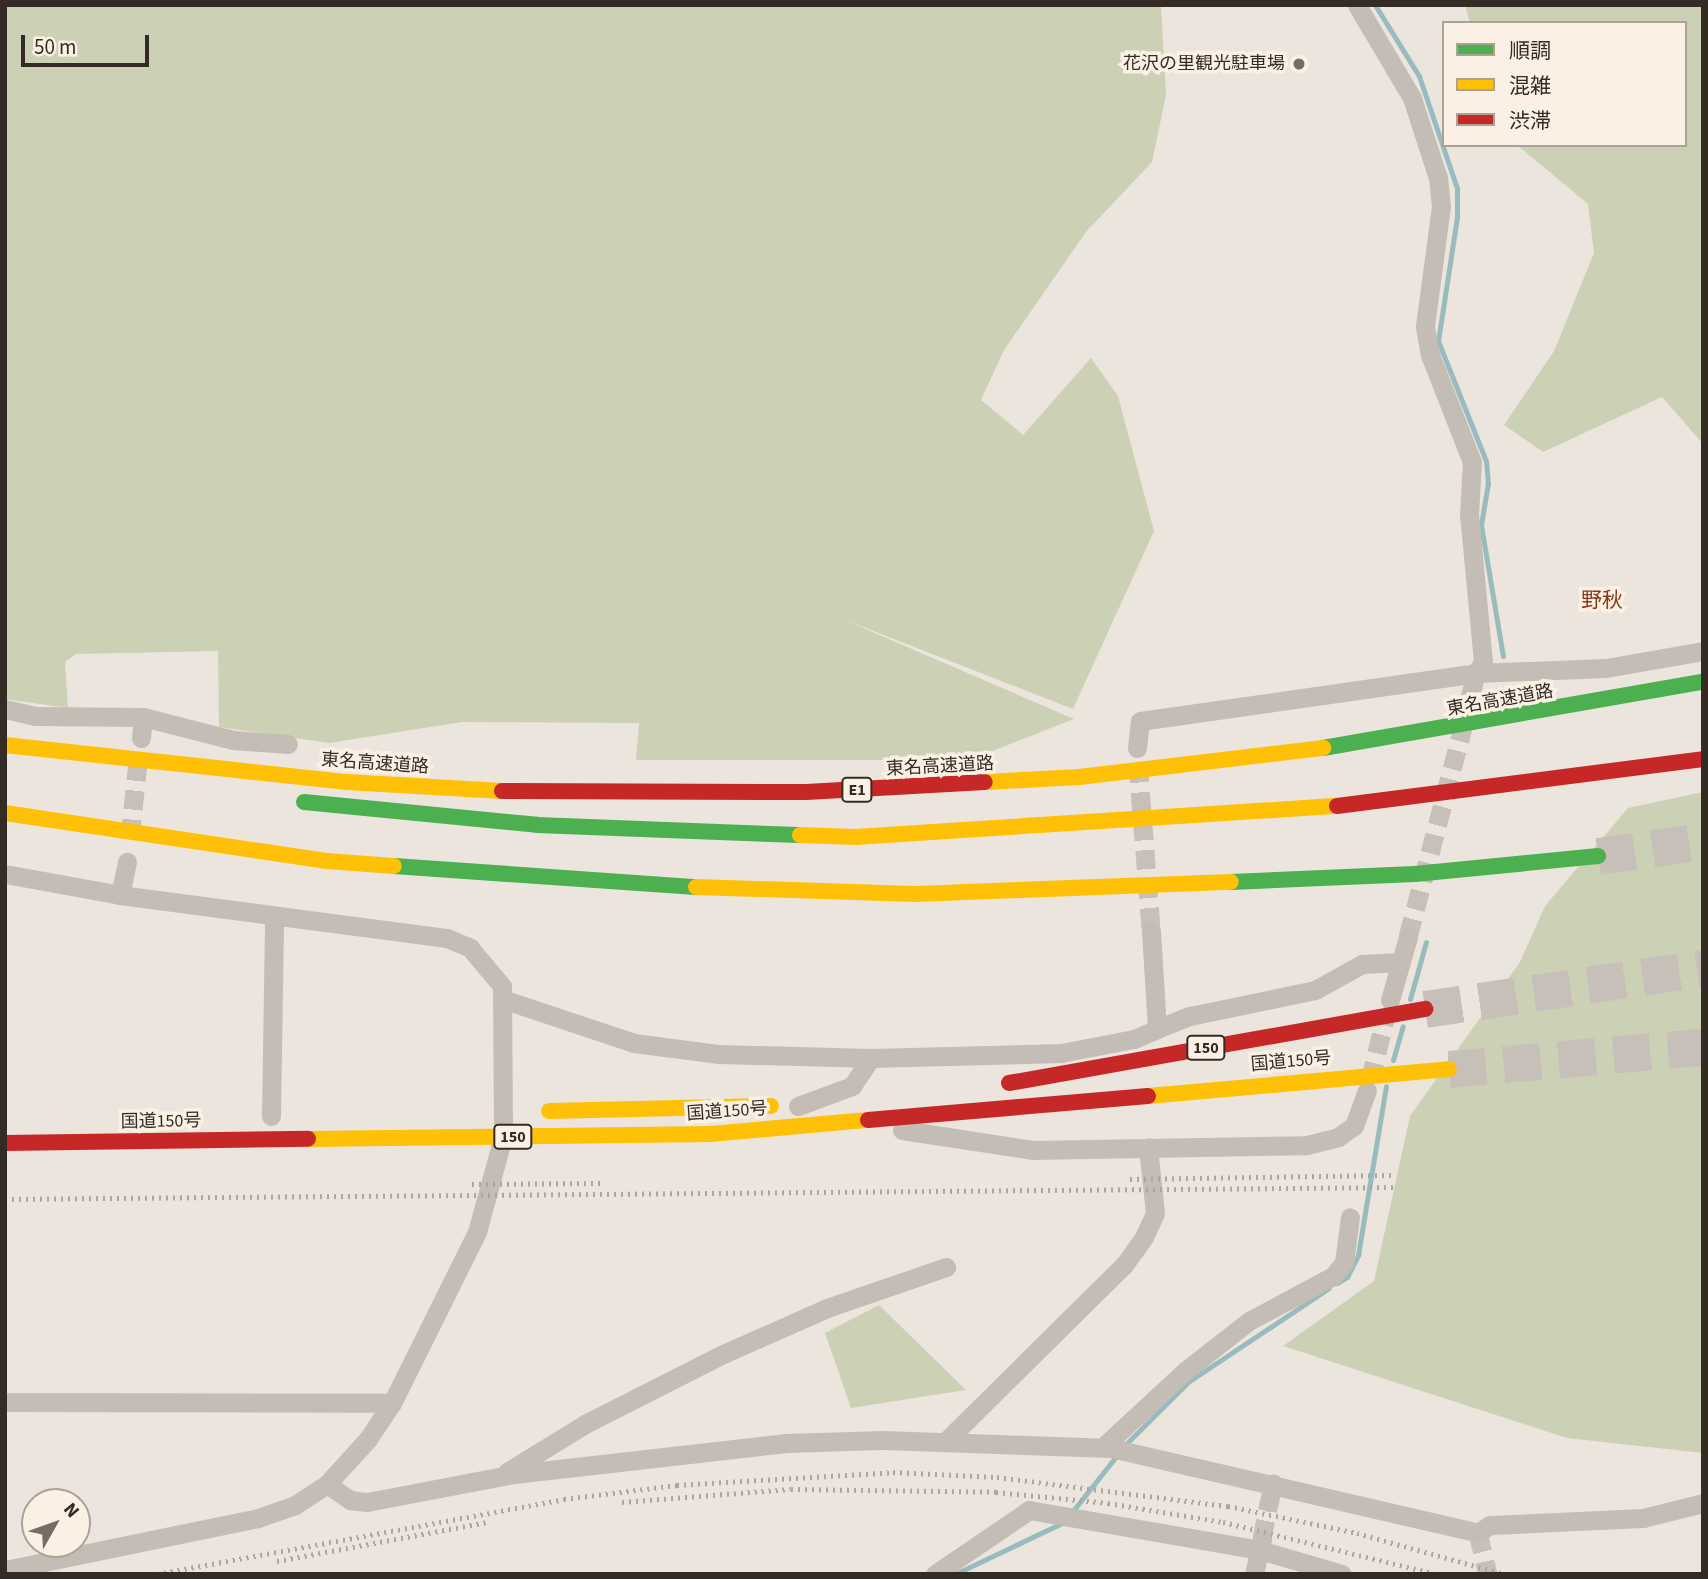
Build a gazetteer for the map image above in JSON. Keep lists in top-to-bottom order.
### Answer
{
  "streets": {
    "highway": [
      "東名高速道路",
      "E1",
      "150",
      "国道150号"
    ]
  },
  "districts": ["野秋"],
  "places": ["花沢の里観光駐車場"],
  "legend": ["順調", "混雑", "渋滞"],
  "scale_bar": "50 m",
  "north": "top right"
}
